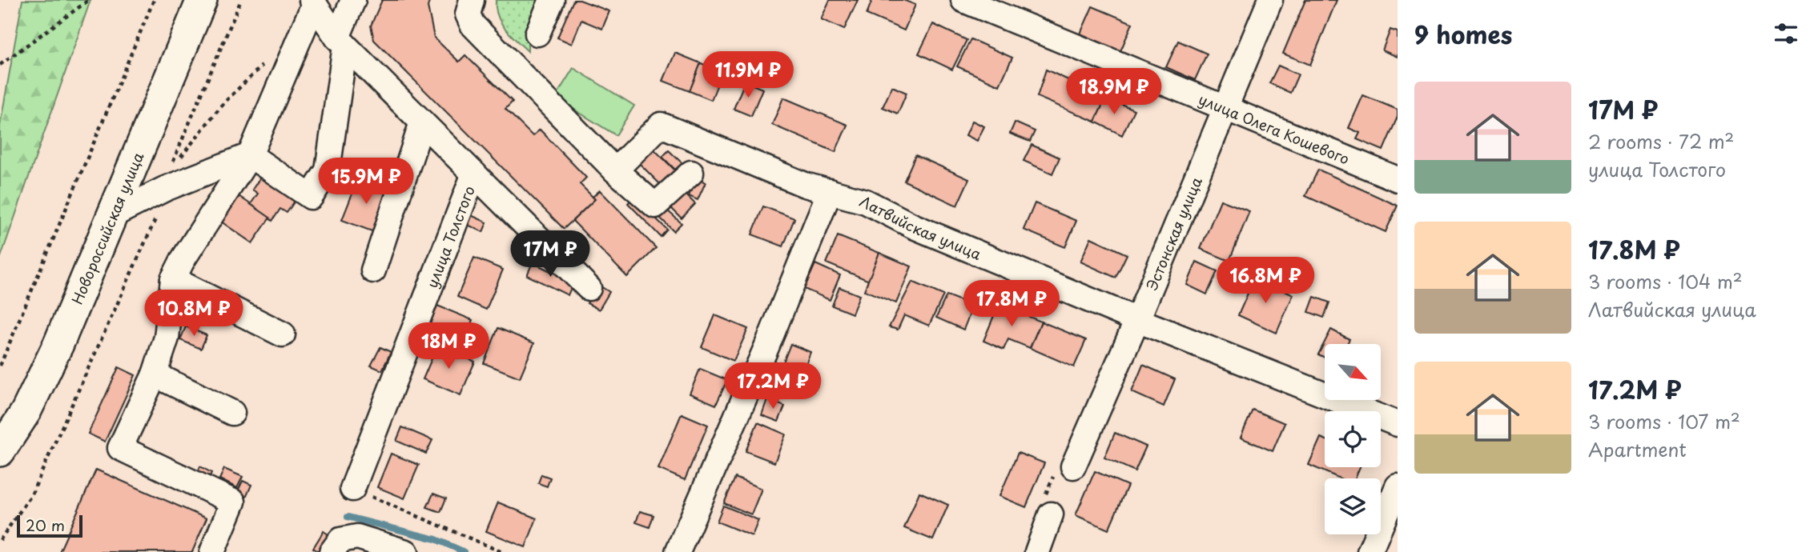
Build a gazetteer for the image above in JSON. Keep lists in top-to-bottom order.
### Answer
{
  "streets": {
    "main road": ["Новороссийская улица"],
    "street": [
      "улица Олега Кошевого",
      "Латвийская улица",
      "Эстонская улица",
      "улица Толстого"
    ]
  },
  "crossings": [
    ["улица Олега Кошевого", "Эстонская улица"],
    ["Латвийская улица", "Эстонская улица"]
  ],
  "scale_bar": "20 m",
  "north": "bottom right",
  "page": {
    "heading": "9 homes",
    "price": [
      "11.9M ₽",
      "18.9M ₽",
      "15.9M ₽",
      "17M ₽",
      "16.8M ₽",
      "17.8M ₽",
      "10.8M ₽",
      "18M ₽",
      "17.2M ₽"
    ],
    "list": [
      {
        "name": "17M ₽",
        "note": "2 rooms · 72 m² · улица Толстого"
      },
      {
        "name": "17.8M ₽",
        "note": "3 rooms · 104 m² · Латвийская улица"
      },
      {
        "name": "17.2M ₽",
        "note": "3 rooms · 107 m² · Apartment"
      }
    ],
    "scale": "20 m"
  }
}
